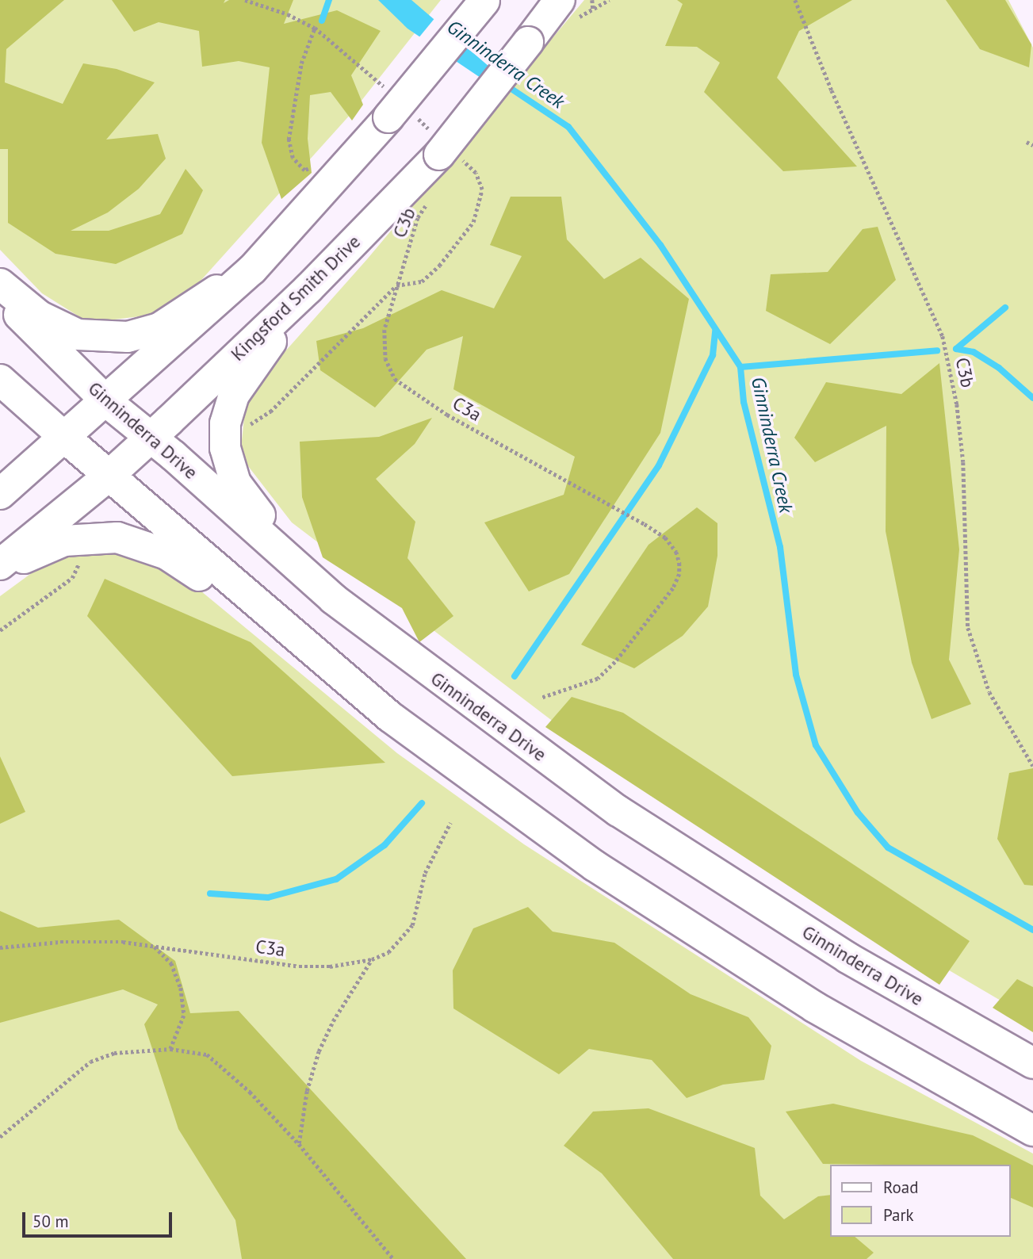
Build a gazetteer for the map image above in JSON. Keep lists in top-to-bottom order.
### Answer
{
  "streets": {
    "main road": ["Kingsford Smith Drive", "Ginninderra Drive"],
    "path": ["C3b", "C3a"]
  },
  "crossings": [
    ["C3b", "C3a"],
    ["Kingsford Smith Drive", "Ginninderra Drive"]
  ],
  "water": ["Ginninderra Creek"],
  "legend": ["Road", "Park"],
  "scale_bar": "50 m"
}
